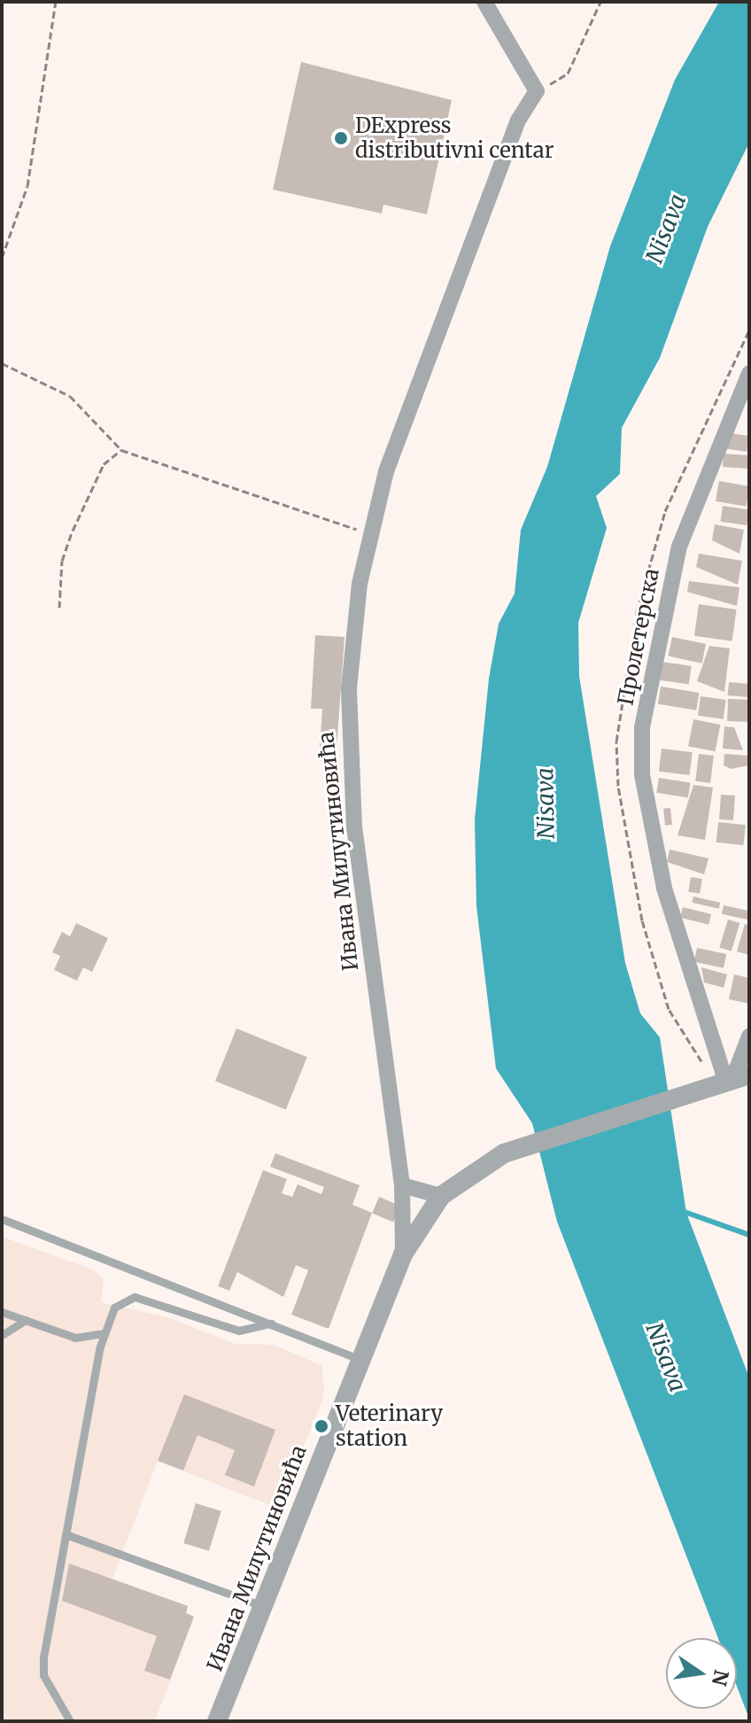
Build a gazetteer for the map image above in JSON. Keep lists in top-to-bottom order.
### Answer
{
  "streets": {
    "street": ["Пролетерска", "Ивана Милутиновића"]
  },
  "crossings": [
    ["Пролетерска", "Ивана Милутиновића"]
  ],
  "water": ["Nisava"],
  "places": ["DExpress distributivni centar", "Veterinary station"],
  "north": "right"
}
